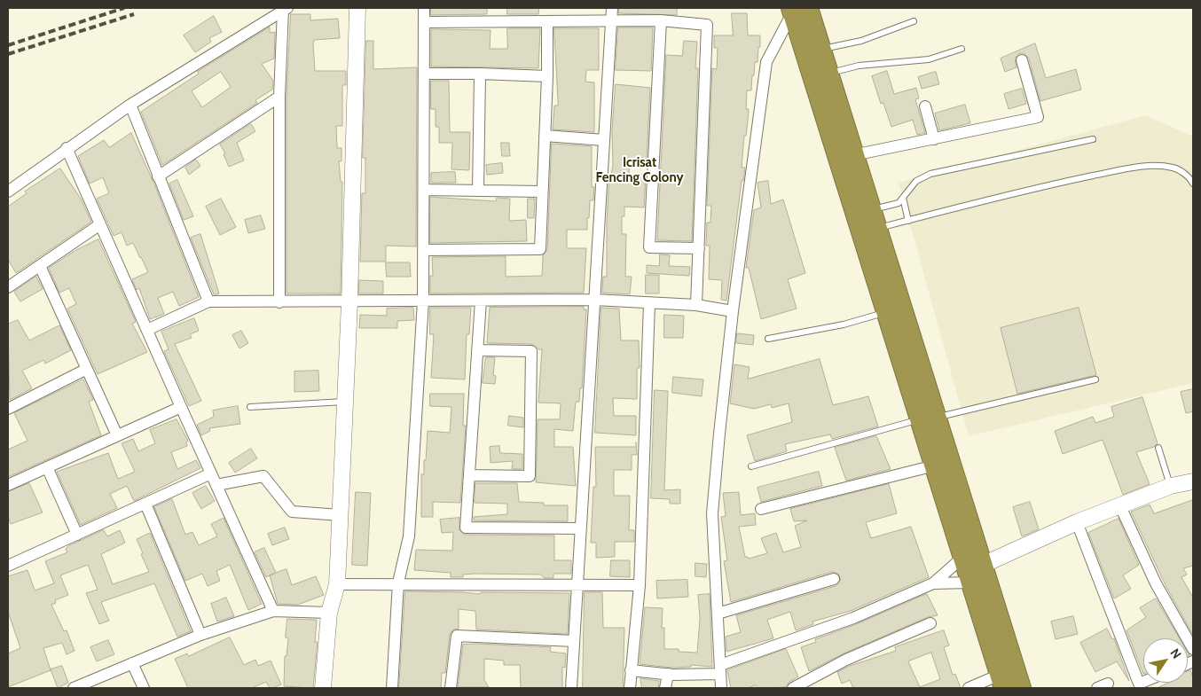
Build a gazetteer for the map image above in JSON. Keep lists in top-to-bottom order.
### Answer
{
  "districts": ["Icrisat Fencing Colony"],
  "north": "top right"
}
